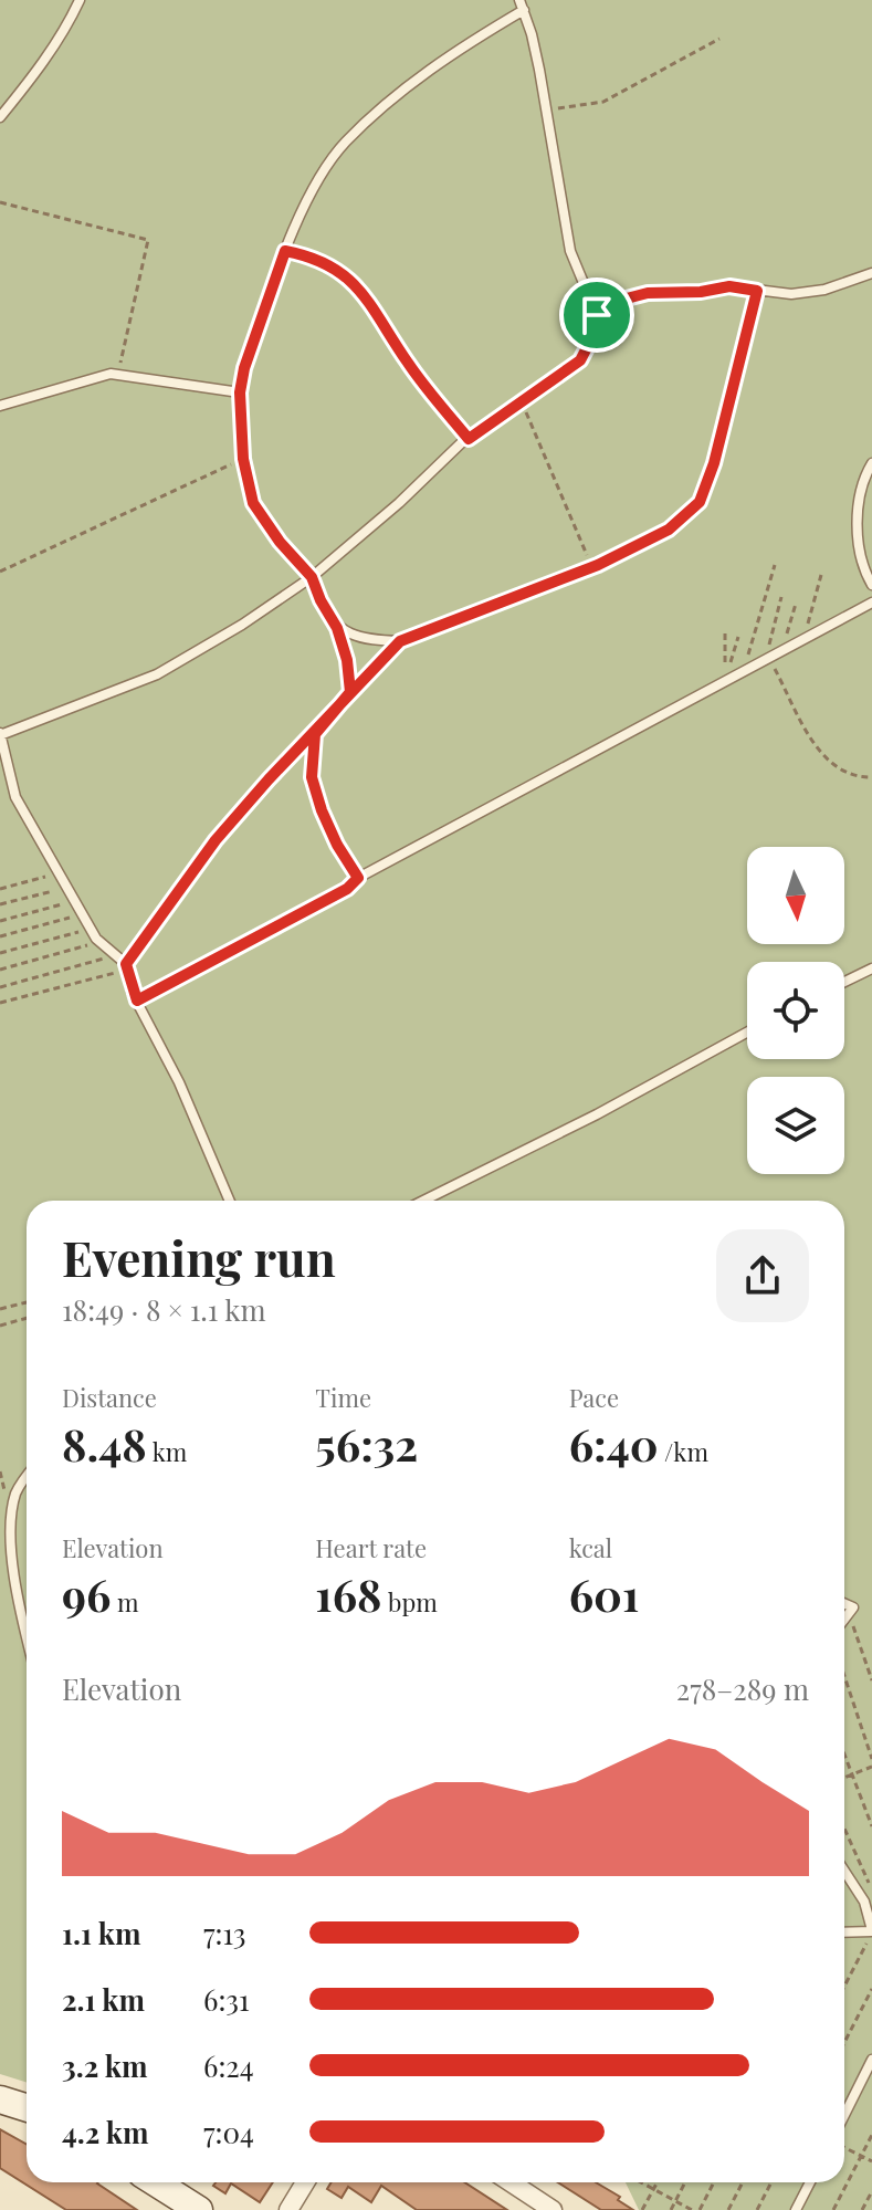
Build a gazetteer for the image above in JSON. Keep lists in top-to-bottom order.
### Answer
{
  "north": "bottom",
  "page": {
    "heading": ["Evening run", "18:49 · 8 × 1.1 km"],
    "stats": [
      ["Distance", "8.48 km"],
      ["Time", "56:32"],
      ["Pace", "6:40 /km"],
      ["Elevation", "96 m"],
      ["Heart rate", "168 bpm"],
      ["kcal", "601"]
    ],
    "chart": ["Elevation", "278–289 m"],
    "list": [
      {
        "name": "1.1 km",
        "note": "7:13"
      },
      {
        "name": "2.1 km",
        "note": "6:31"
      },
      {
        "name": "3.2 km",
        "note": "6:24"
      },
      {
        "name": "4.2 km",
        "note": "7:04"
      }
    ]
  }
}
